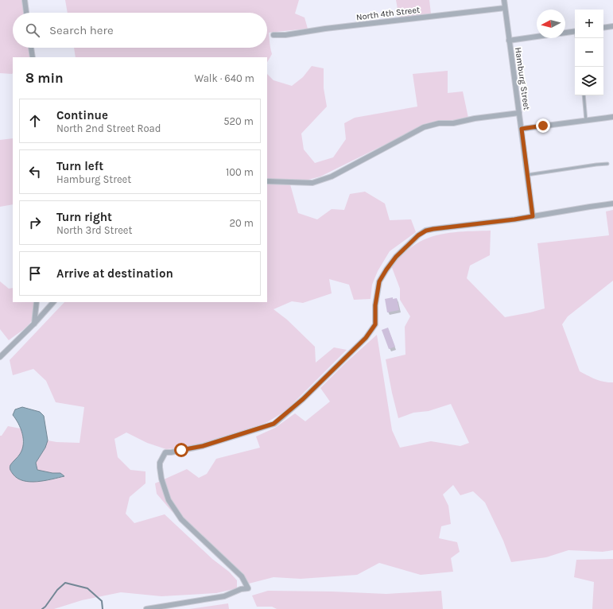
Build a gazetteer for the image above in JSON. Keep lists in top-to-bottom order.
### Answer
{
  "streets": {
    "street": ["North 4th Street", "Hamburg Street"]
  },
  "crossings": [
    ["North 4th Street", "Hamburg Street"]
  ],
  "north": "left",
  "page": {
    "map_buttons": ["+", "−"],
    "search": "Search here",
    "heading": ["8 min", "Walk · 640 m"],
    "list": [
      ["Continue", "North 2nd Street Road", "520 m"],
      ["Turn left", "Hamburg Street", "100 m"],
      ["Turn right", "North 3rd Street", "20 m"],
      "Arrive at destination"
    ]
  }
}
